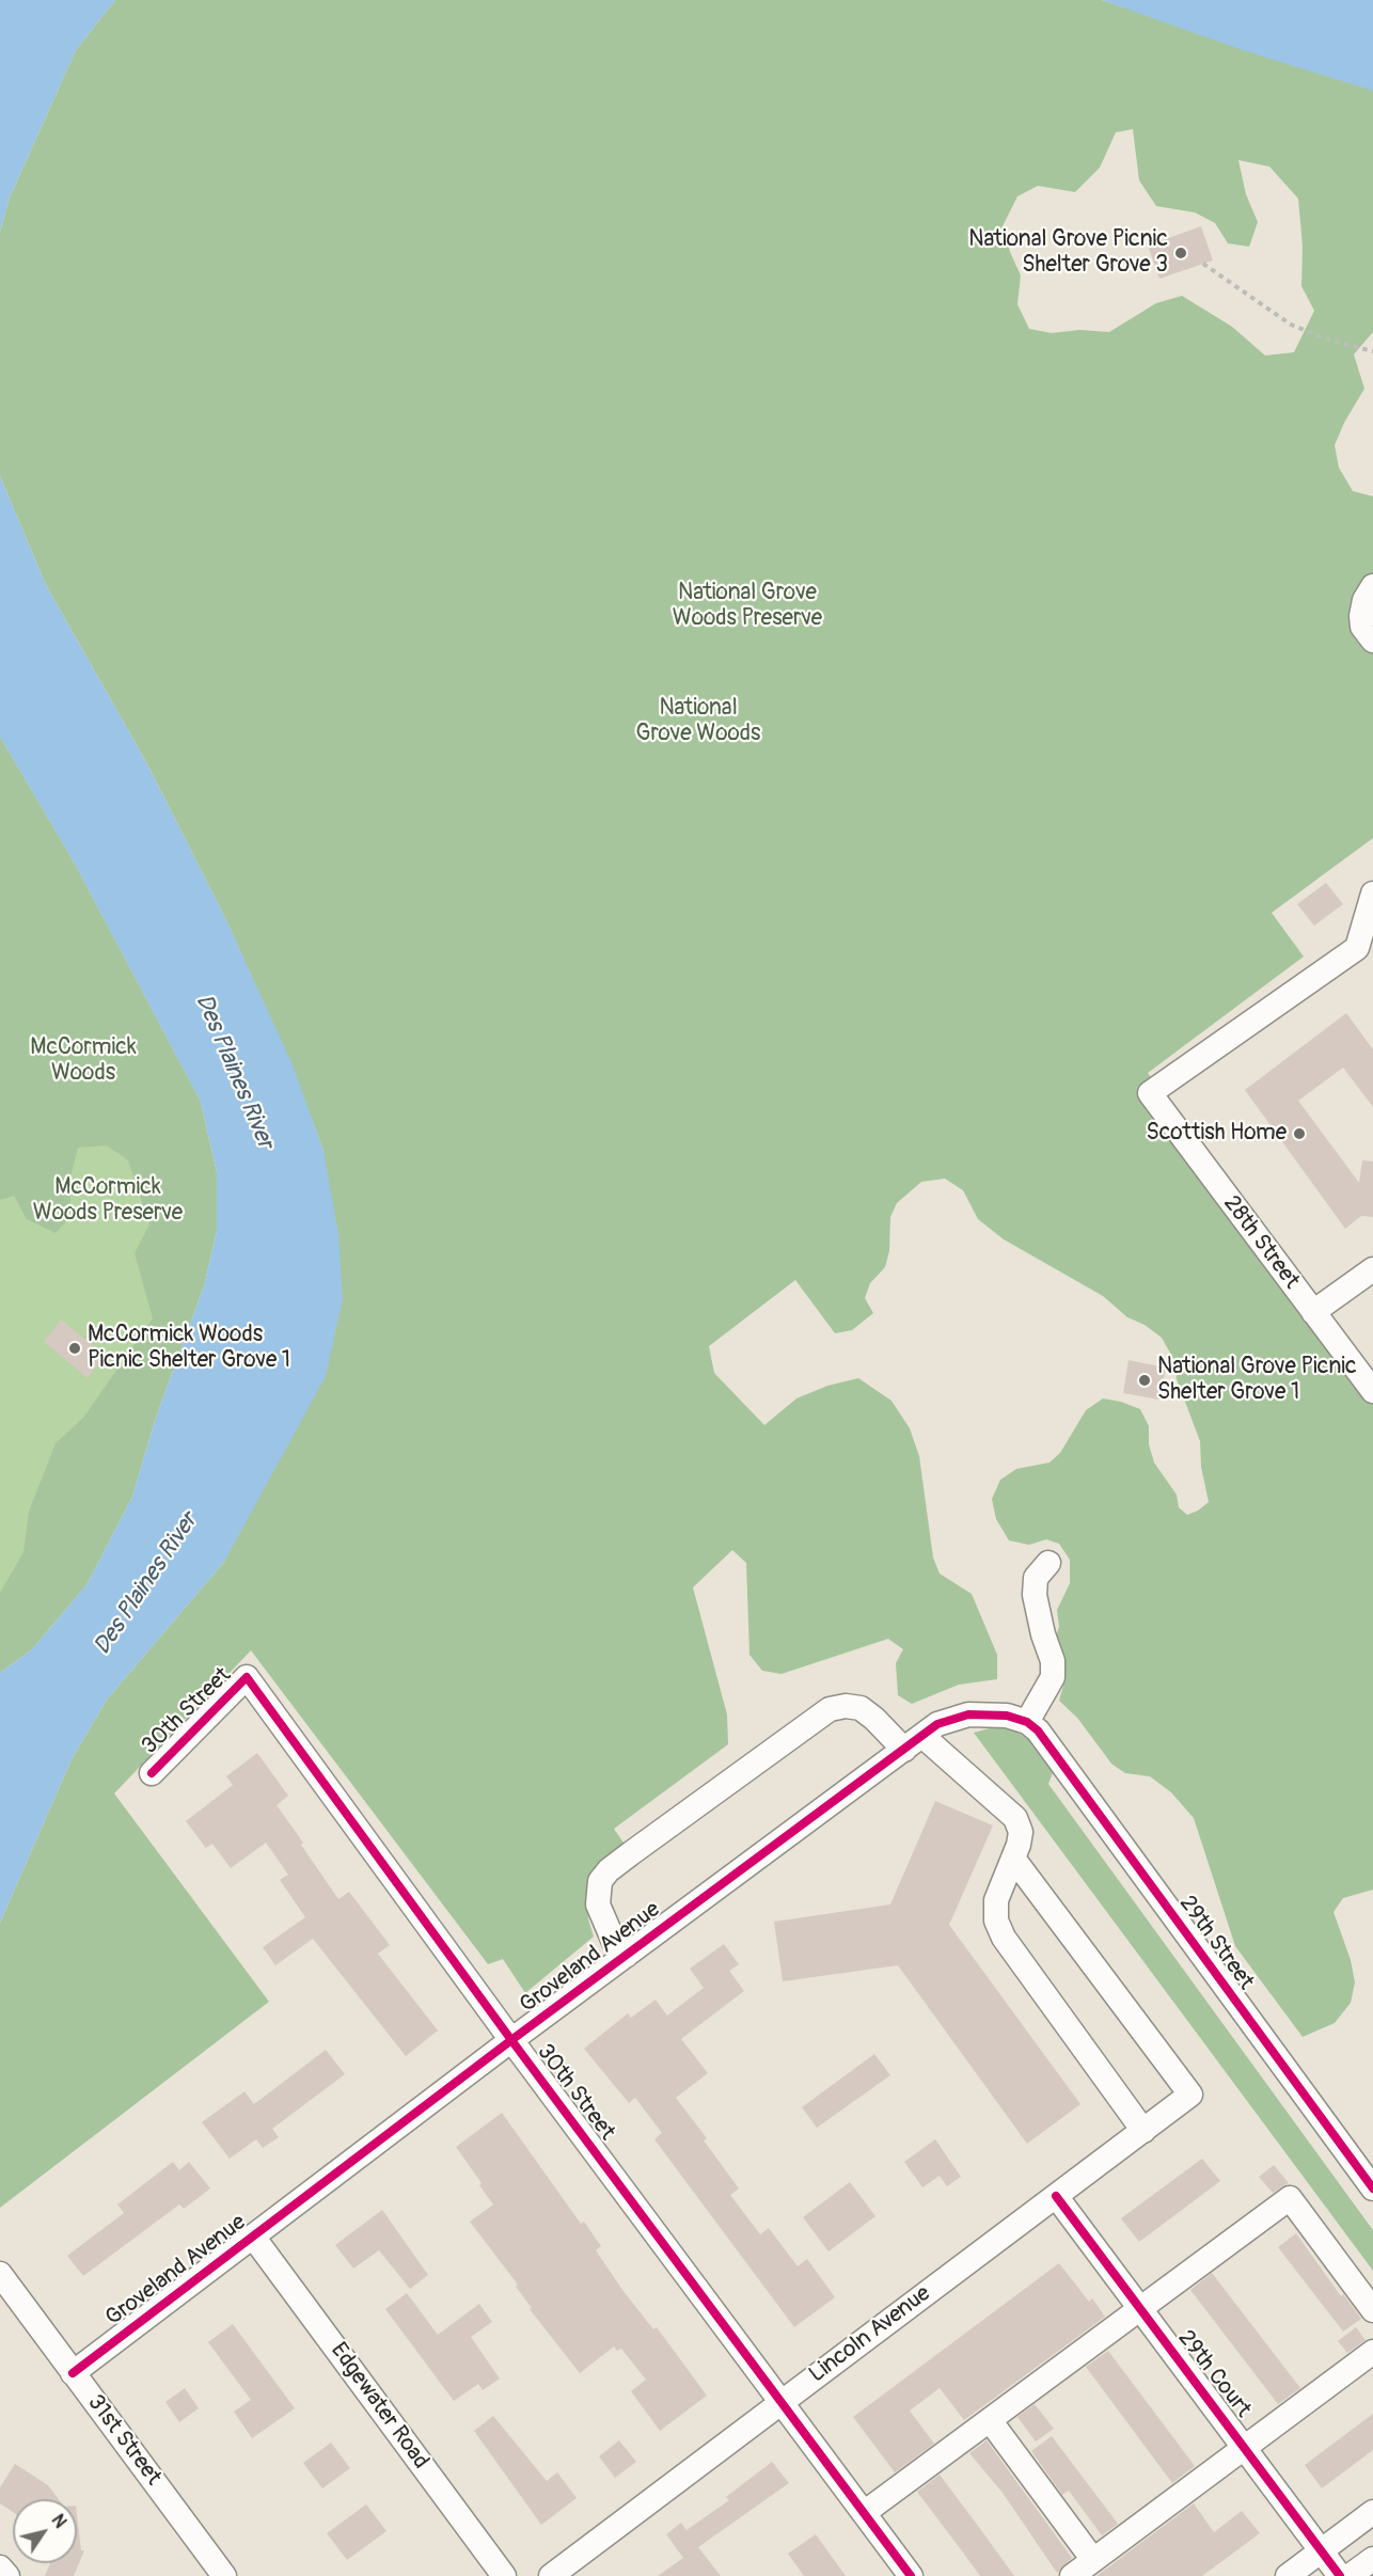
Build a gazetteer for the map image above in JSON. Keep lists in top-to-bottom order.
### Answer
{
  "streets": {
    "street": [
      "28th Street",
      "30th Street",
      "29th Street",
      "Groveland Avenue",
      "Lincoln Avenue",
      "29th Court",
      "Edgewater Road",
      "31st Street"
    ]
  },
  "crossings": [
    ["30th Street", "Groveland Avenue"],
    ["30th Street", "Lincoln Avenue"],
    ["29th Street", "Groveland Avenue"],
    ["Groveland Avenue", "Edgewater Road"],
    ["Groveland Avenue", "31st Street"],
    ["Lincoln Avenue", "29th Court"]
  ],
  "water": ["Des Plaines River"],
  "parks": [
    "National Grove Woods Preserve",
    "National Grove Woods",
    "McCormick Woods",
    "McCormick Woods Preserve"
  ],
  "places": [
    "National Grove Picnic Shelter Grove 3",
    "Scottish Home",
    "McCormick Woods Picnic Shelter Grove 1",
    "National Grove Picnic Shelter Grove 1"
  ],
  "north": "top right"
}
